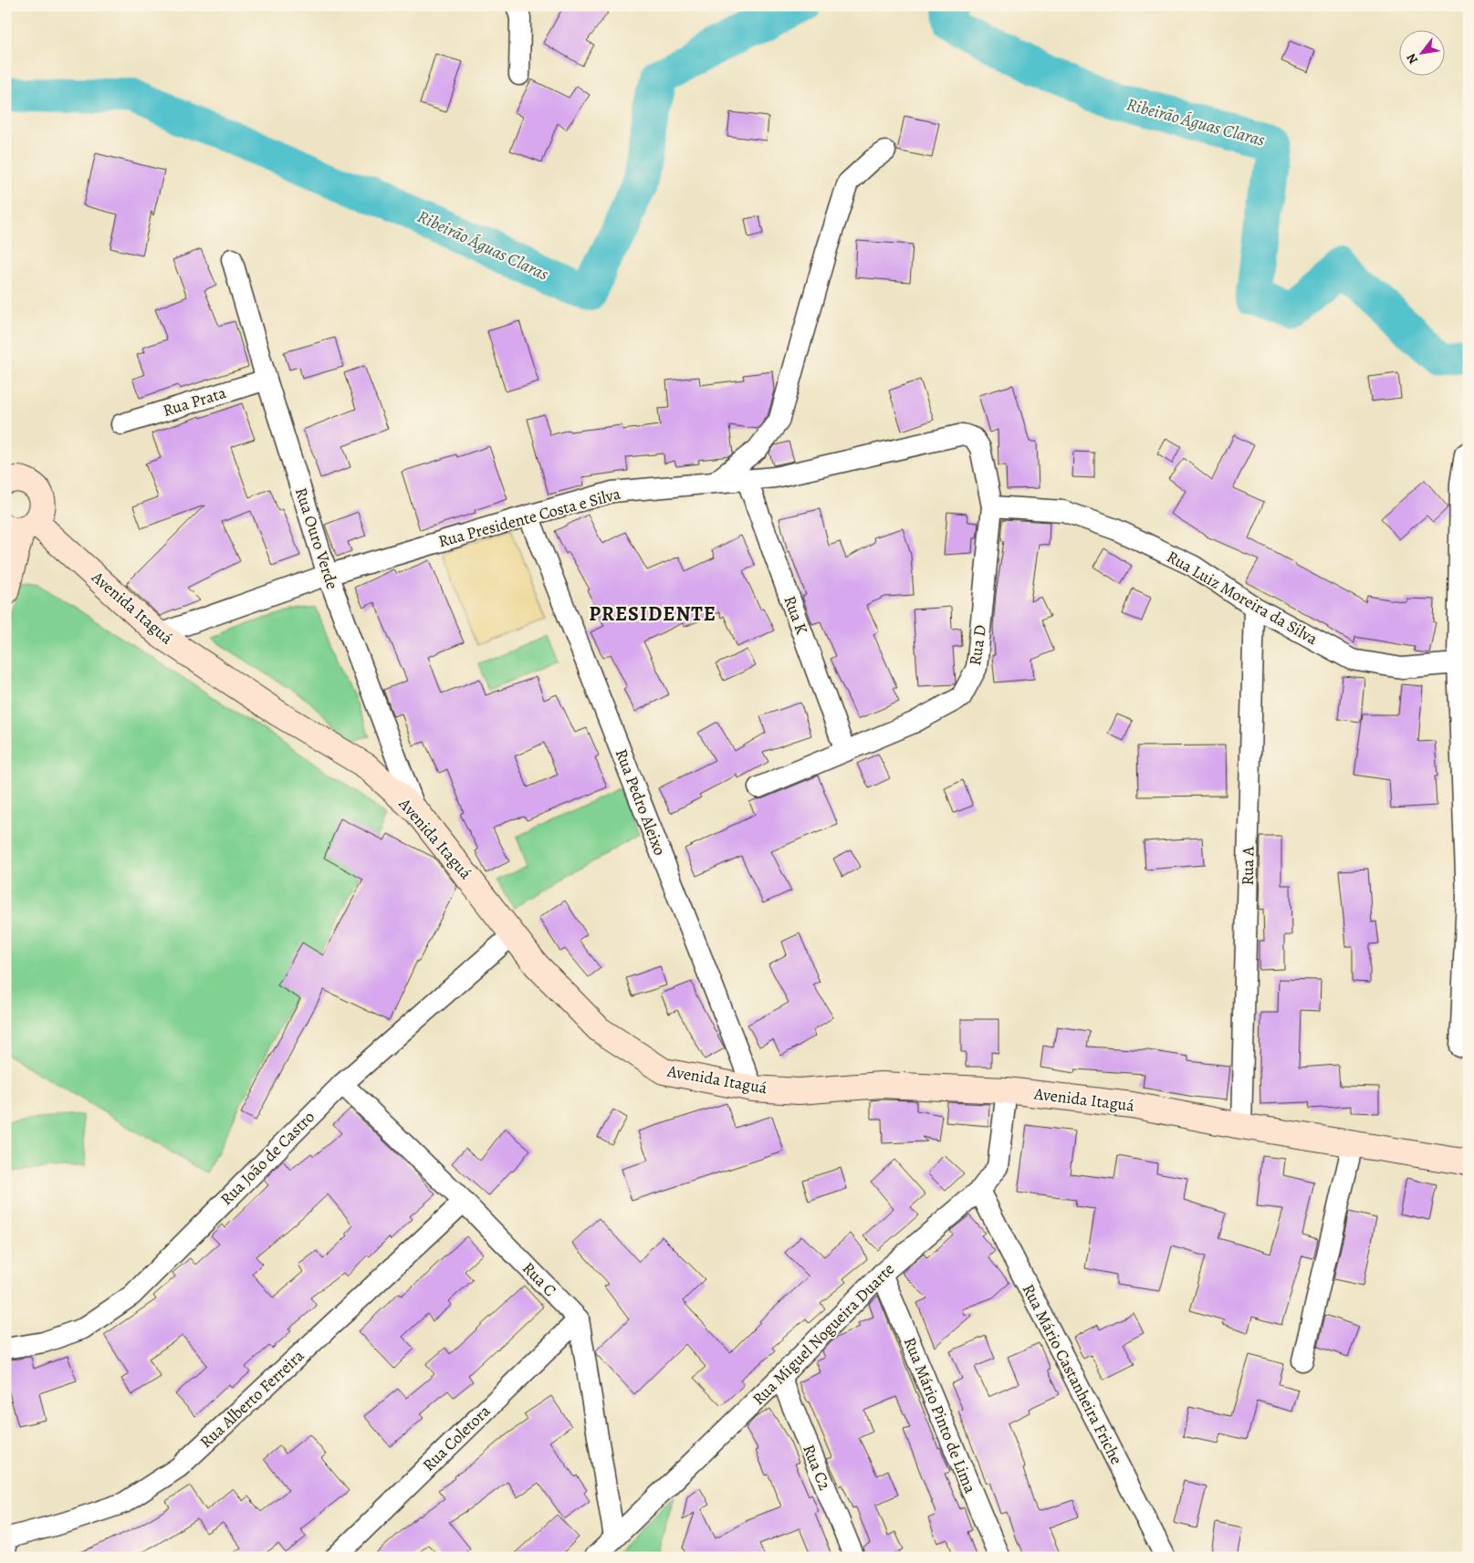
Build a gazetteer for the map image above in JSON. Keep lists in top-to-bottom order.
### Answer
{
  "streets": {
    "street": [
      "Rua Prata",
      "Rua Presidente Costa e Silva",
      "Rua Ouro Verde",
      "Rua Luiz Moreira da Silva",
      "Avenida Itaguá",
      "Rua K",
      "Rua D",
      "Rua Pedro Aleixo",
      "Rua A",
      "Rua João de Castro",
      "Rua C",
      "Rua Miguel Nogueira Duarte",
      "Rua Mário Castanheira Friche",
      "Rua Alberto Ferreira",
      "Rua Mário Pinto de Lima",
      "Rua Coletora",
      "Rua C2"
    ]
  },
  "crossings": [
    ["Rua Prata", "Rua Ouro Verde"],
    ["Rua Presidente Costa e Silva", "Rua Ouro Verde"],
    ["Rua Presidente Costa e Silva", "Avenida Itaguá"],
    ["Rua Presidente Costa e Silva", "Rua K"],
    ["Rua Presidente Costa e Silva", "Rua D"],
    ["Rua Presidente Costa e Silva", "Rua Pedro Aleixo"],
    ["Rua Ouro Verde", "Avenida Itaguá"],
    ["Rua Luiz Moreira da Silva", "Rua D"],
    ["Rua Luiz Moreira da Silva", "Rua A"],
    ["Avenida Itaguá", "Rua Pedro Aleixo"],
    ["Avenida Itaguá", "Rua A"],
    ["Avenida Itaguá", "Rua João de Castro"],
    ["Avenida Itaguá", "Rua Miguel Nogueira Duarte"],
    ["Rua K", "Rua D"],
    ["Rua João de Castro", "Rua C"],
    ["Rua C", "Rua Alberto Ferreira"],
    ["Rua C", "Rua Coletora"],
    ["Rua Miguel Nogueira Duarte", "Rua Mário Castanheira Friche"],
    ["Rua Miguel Nogueira Duarte", "Rua Mário Pinto de Lima"],
    ["Rua Miguel Nogueira Duarte", "Rua C2"]
  ],
  "districts": ["PRESIDENTE"],
  "water": ["Ribeirão Águas Claras"],
  "north": "bottom left"
}
